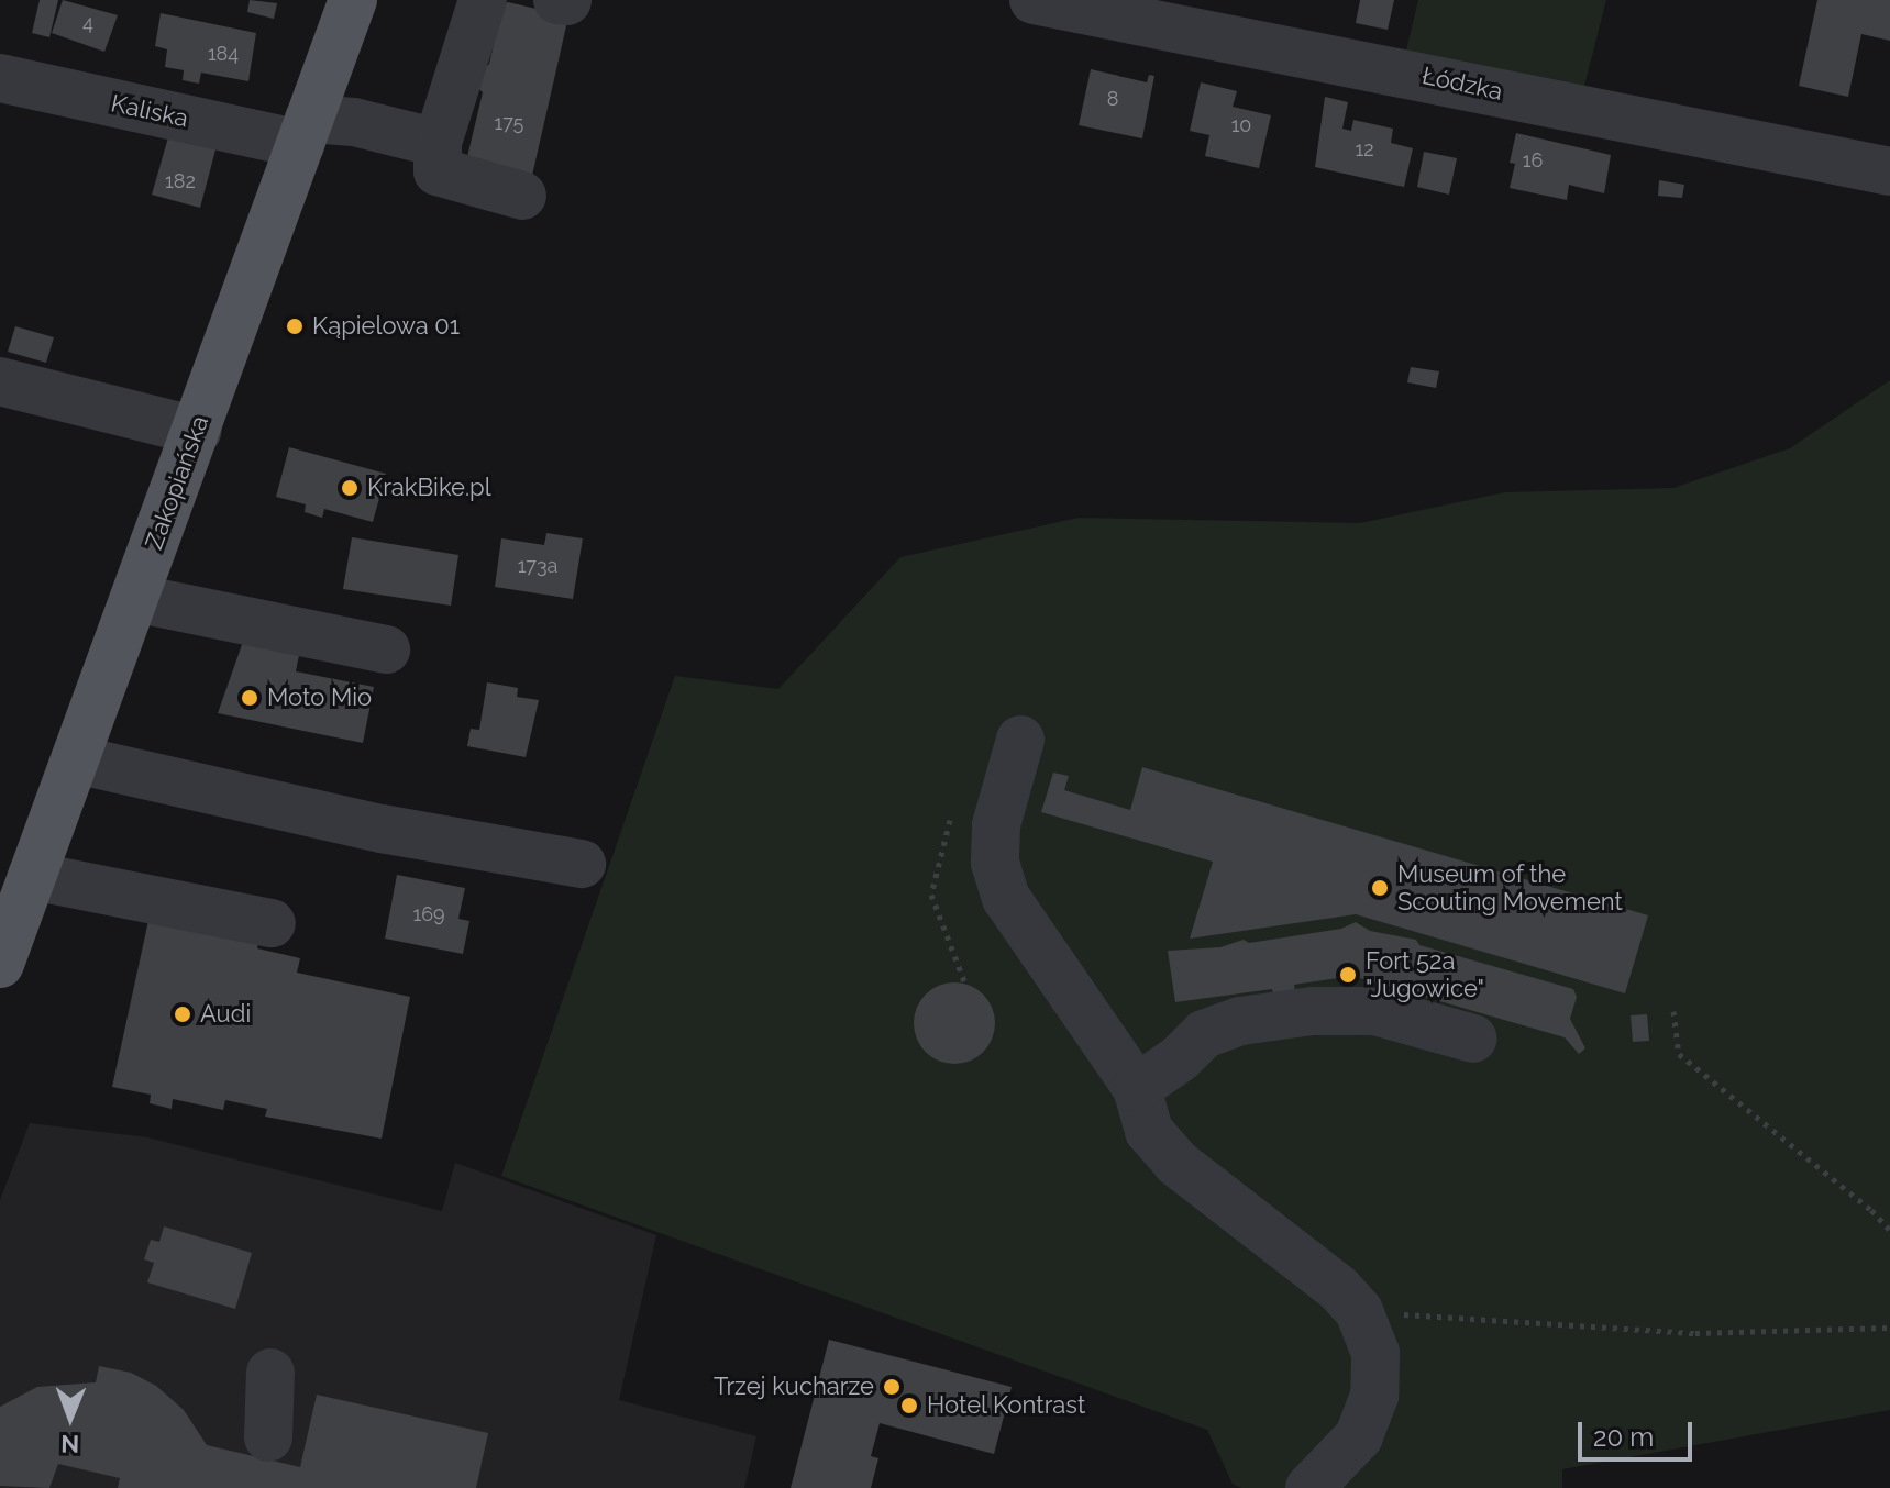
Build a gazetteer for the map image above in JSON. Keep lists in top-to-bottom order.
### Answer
{
  "streets": {
    "main road": ["Zakopiańska"],
    "street": ["Łódzka", "Kaliska"]
  },
  "crossings": [
    ["Kaliska", "Zakopiańska"]
  ],
  "places": [
    "Kąpielowa 01",
    "KrakBike.pl",
    "Moto Mio",
    "Museum of the Scouting Movement",
    "Fort 52a \"Jugowice\"",
    "Audi",
    "Trzej kucharze",
    "Hotel Kontrast"
  ],
  "house_numbers": [
    "4",
    "184",
    "8",
    "175",
    "10",
    "12",
    "16",
    "182",
    "173a",
    "169"
  ],
  "scale_bar": "20 m",
  "north": "bottom"
}
